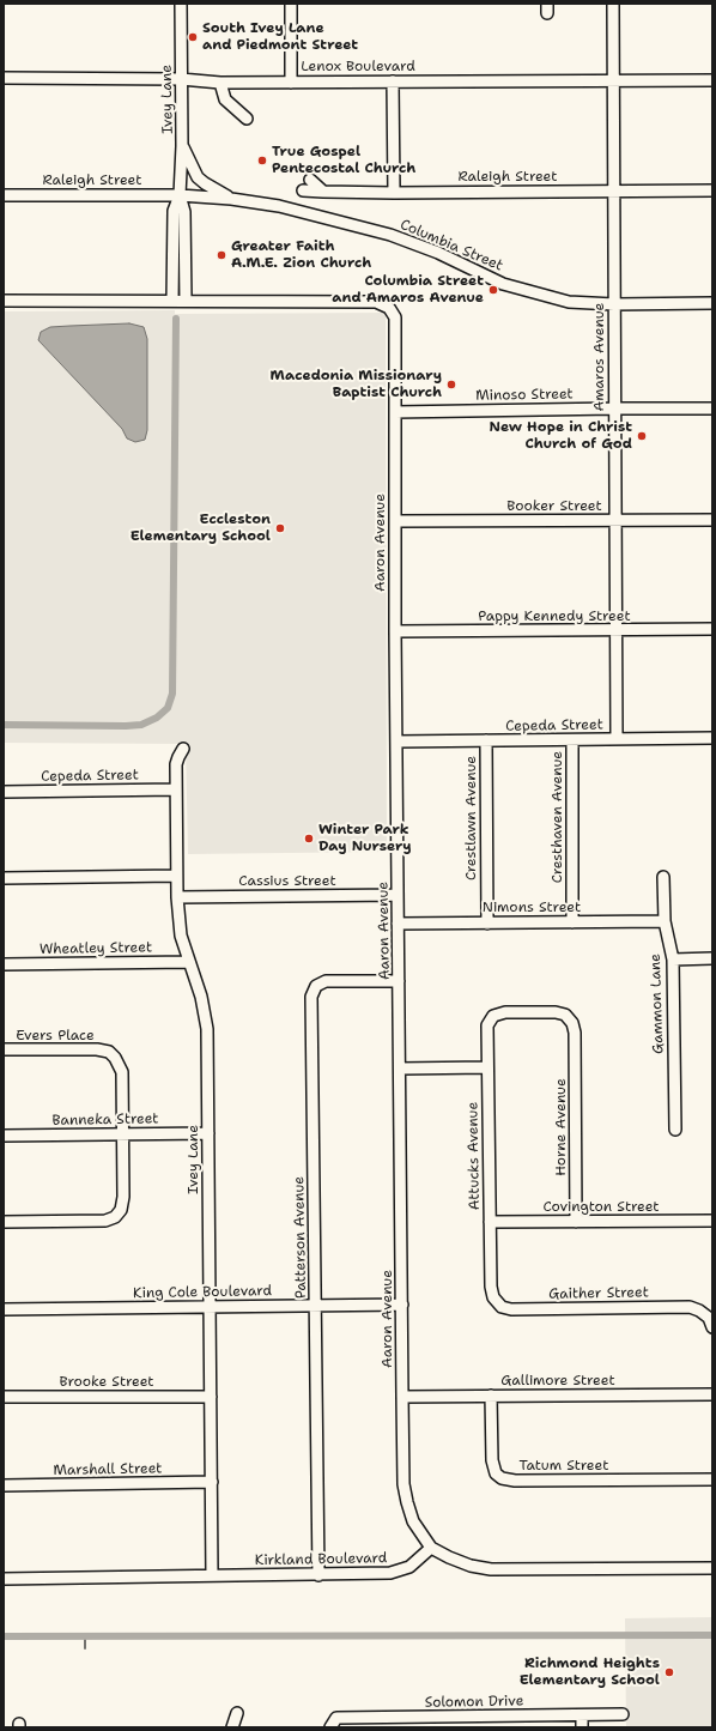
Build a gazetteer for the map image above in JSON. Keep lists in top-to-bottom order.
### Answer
{
  "streets": {
    "street": [
      "Lenox Boulevard",
      "Ivey Lane",
      "Raleigh Street",
      "Columbia Street",
      "Amaros Avenue",
      "Minoso Street",
      "Booker Street",
      "Aaron Avenue",
      "Pappy Kennedy Street",
      "Cepeda Street",
      "Cresthaven Avenue",
      "Crestlawn Avenue",
      "Cassius Street",
      "Nimons Street",
      "Wheatley Street",
      "Gammon Lane",
      "Evers Place",
      "Banneka Street",
      "Horne Avenue",
      "Attucks Avenue",
      "Covington Street",
      "Patterson Avenue",
      "King Cole Boulevard",
      "Gaither Street",
      "Gallimore Street",
      "Brooke Street",
      "Tatum Street",
      "Marshall Street",
      "Kirkland Boulevard",
      "Solomon Drive"
    ]
  },
  "crossings": [
    ["Lenox Boulevard", "Ivey Lane"],
    ["Lenox Boulevard", "Amaros Avenue"],
    ["Ivey Lane", "Raleigh Street"],
    ["Ivey Lane", "Columbia Street"],
    ["Ivey Lane", "Aaron Avenue"],
    ["Ivey Lane", "Cepeda Street"],
    ["Ivey Lane", "Cassius Street"],
    ["Ivey Lane", "Wheatley Street"],
    ["Ivey Lane", "Banneka Street"],
    ["Ivey Lane", "King Cole Boulevard"],
    ["Ivey Lane", "Brooke Street"],
    ["Ivey Lane", "Marshall Street"],
    ["Ivey Lane", "Kirkland Boulevard"],
    ["Raleigh Street", "Columbia Street"],
    ["Raleigh Street", "Amaros Avenue"],
    ["Columbia Street", "Amaros Avenue"],
    ["Amaros Avenue", "Minoso Street"],
    ["Amaros Avenue", "Booker Street"],
    ["Amaros Avenue", "Pappy Kennedy Street"],
    ["Amaros Avenue", "Cepeda Street"],
    ["Minoso Street", "Aaron Avenue"],
    ["Booker Street", "Aaron Avenue"],
    ["Aaron Avenue", "Pappy Kennedy Street"],
    ["Aaron Avenue", "Cepeda Street"],
    ["Aaron Avenue", "Cassius Street"],
    ["Aaron Avenue", "Nimons Street"],
    ["Aaron Avenue", "Patterson Avenue"],
    ["Aaron Avenue", "King Cole Boulevard"],
    ["Aaron Avenue", "Gallimore Street"],
    ["Aaron Avenue", "Kirkland Boulevard"],
    ["Cepeda Street", "Cresthaven Avenue"],
    ["Cepeda Street", "Crestlawn Avenue"],
    ["Cresthaven Avenue", "Nimons Street"],
    ["Crestlawn Avenue", "Nimons Street"],
    ["Nimons Street", "Gammon Lane"],
    ["Evers Place", "Banneka Street"],
    ["Horne Avenue", "Attucks Avenue"],
    ["Horne Avenue", "Covington Street"],
    ["Attucks Avenue", "Covington Street"],
    ["Attucks Avenue", "Gaither Street"],
    ["Patterson Avenue", "King Cole Boulevard"],
    ["Patterson Avenue", "Kirkland Boulevard"],
    ["Gallimore Street", "Tatum Street"]
  ],
  "places": [
    "South Ivey Lane and Piedmont Street",
    "True Gospel Pentecostal Church",
    "Greater Faith A.M.E. Zion Church",
    "Columbia Street and Amaros Avenue",
    "Macedonia Missionary Baptist Church",
    "New Hope in Christ Church of God",
    "Eccleston Elementary School",
    "Winter Park Day Nursery",
    "Richmond Heights Elementary School"
  ]
}
